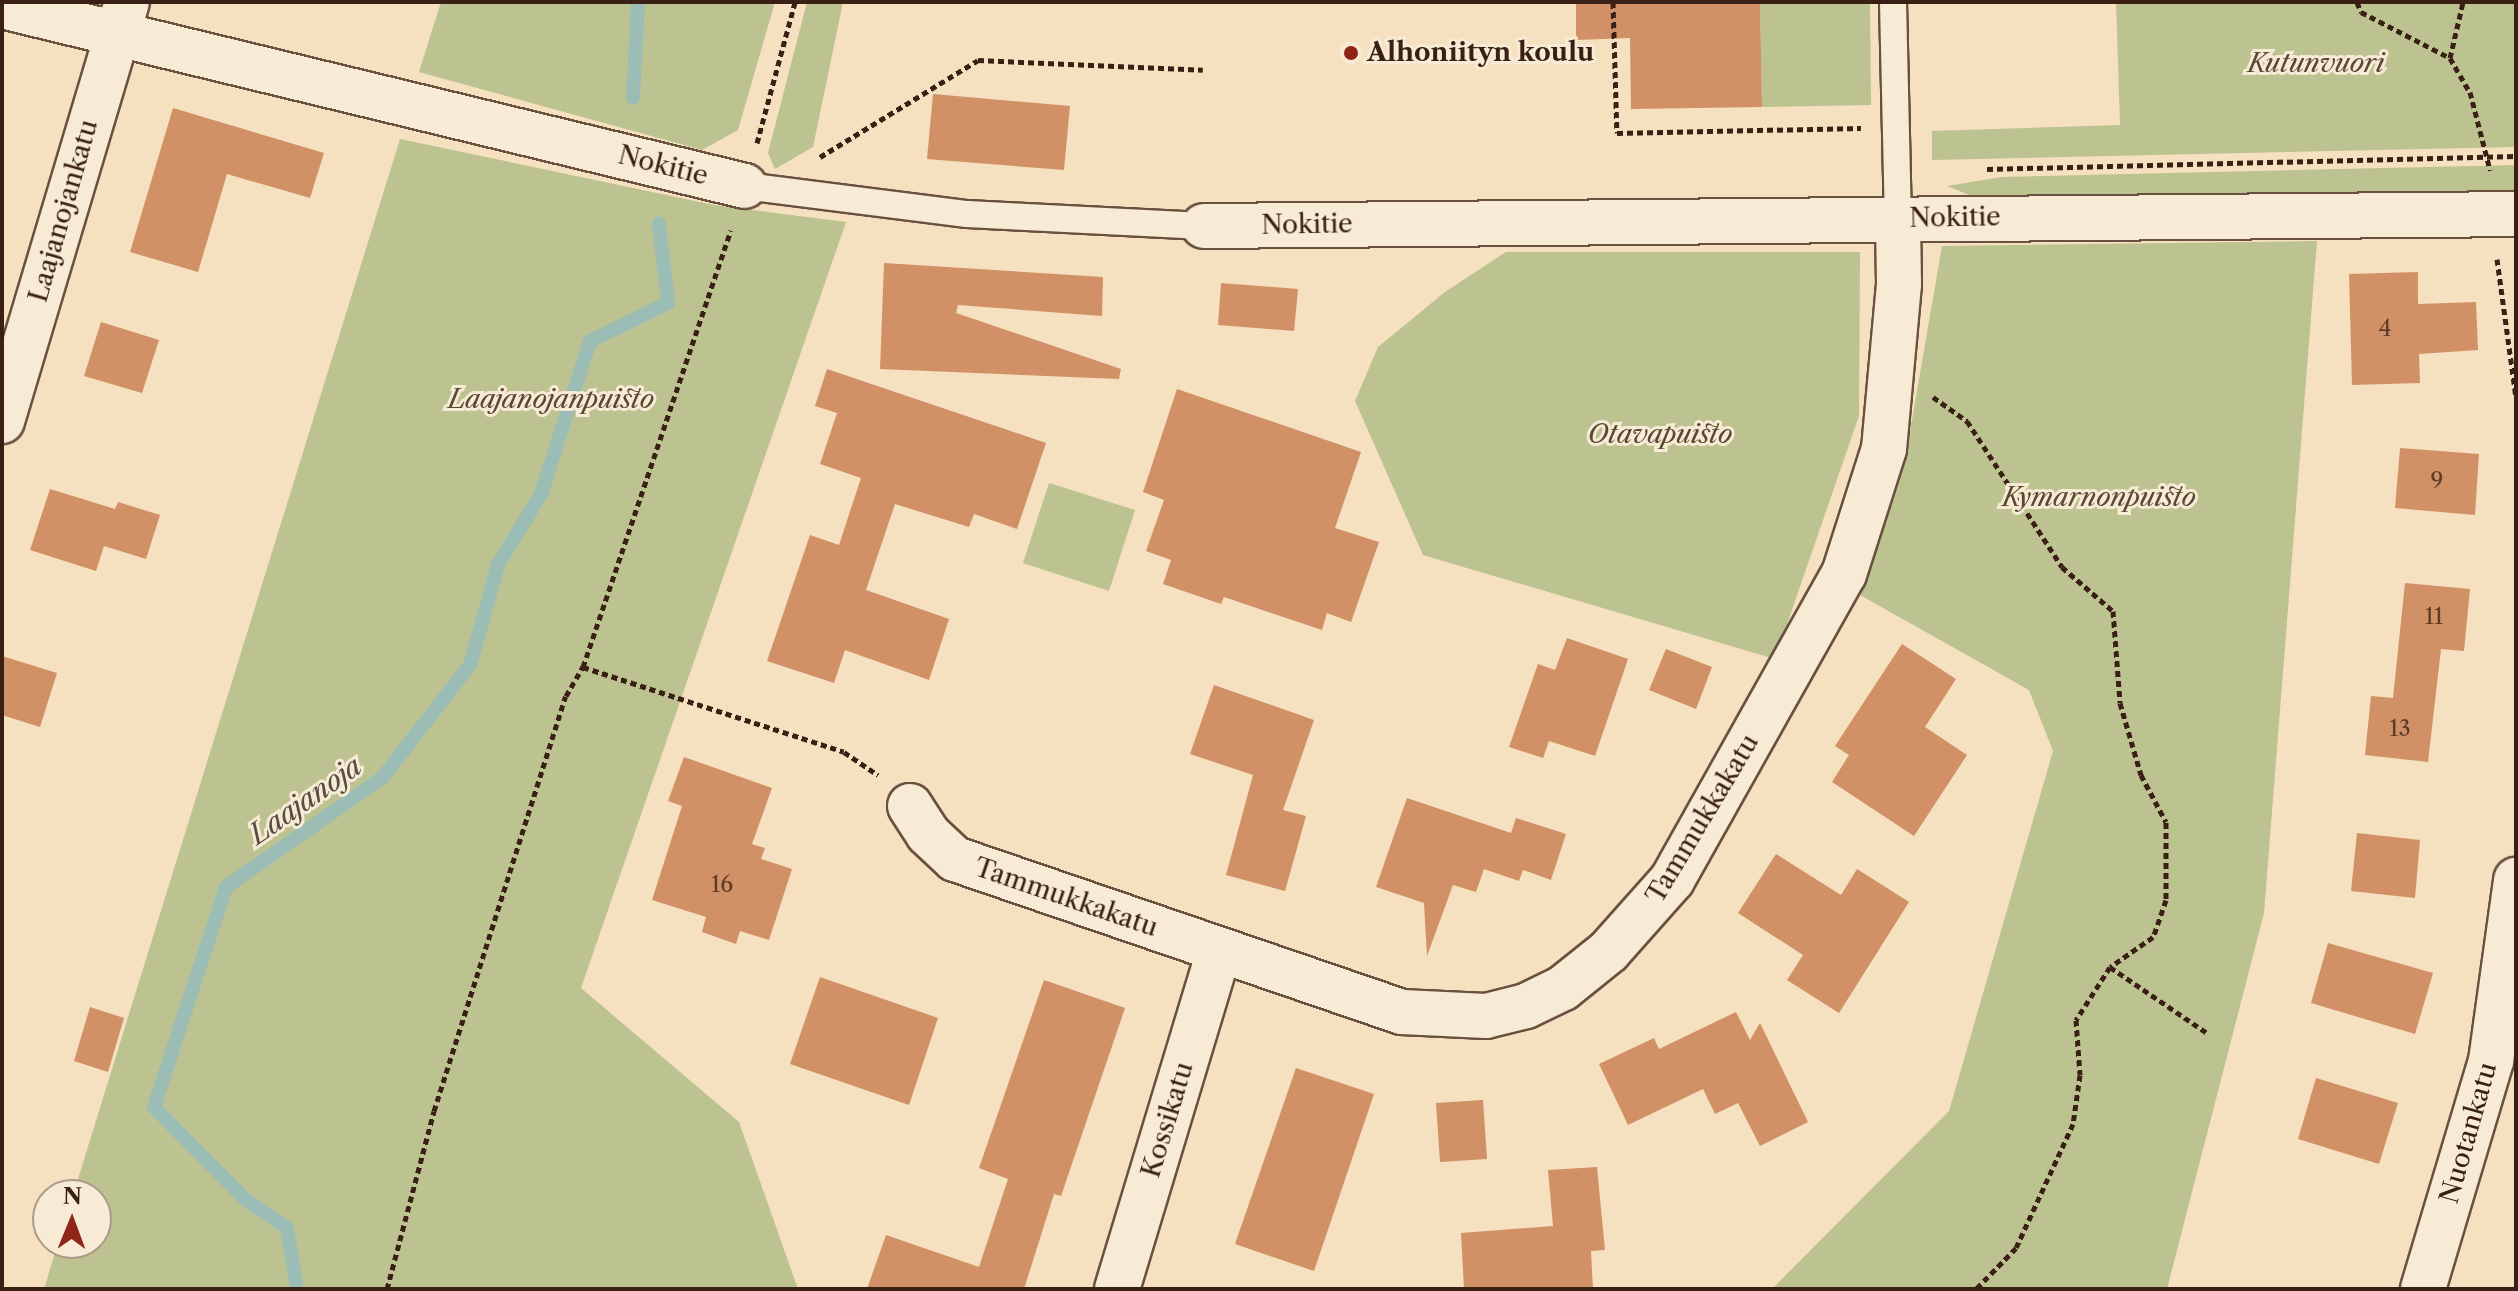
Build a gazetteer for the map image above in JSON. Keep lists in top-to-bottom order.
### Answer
{
  "streets": {
    "street": [
      "Nokitie",
      "Laajanojankatu",
      "Tammukkakatu",
      "Kossikatu",
      "Nuotankatu"
    ]
  },
  "crossings": [
    ["Nokitie", "Laajanojankatu"],
    ["Nokitie", "Tammukkakatu"],
    ["Tammukkakatu", "Kossikatu"]
  ],
  "water": ["Laajanoja"],
  "parks": [
    "Kutunvuori",
    "Laajanojanpuisto",
    "Otavapuisto",
    "Kymarnonpuisto"
  ],
  "places": ["Alhoniityn koulu"],
  "house_numbers": [
    "4",
    "9",
    "11",
    "13",
    "16"
  ],
  "north": "top"
}
